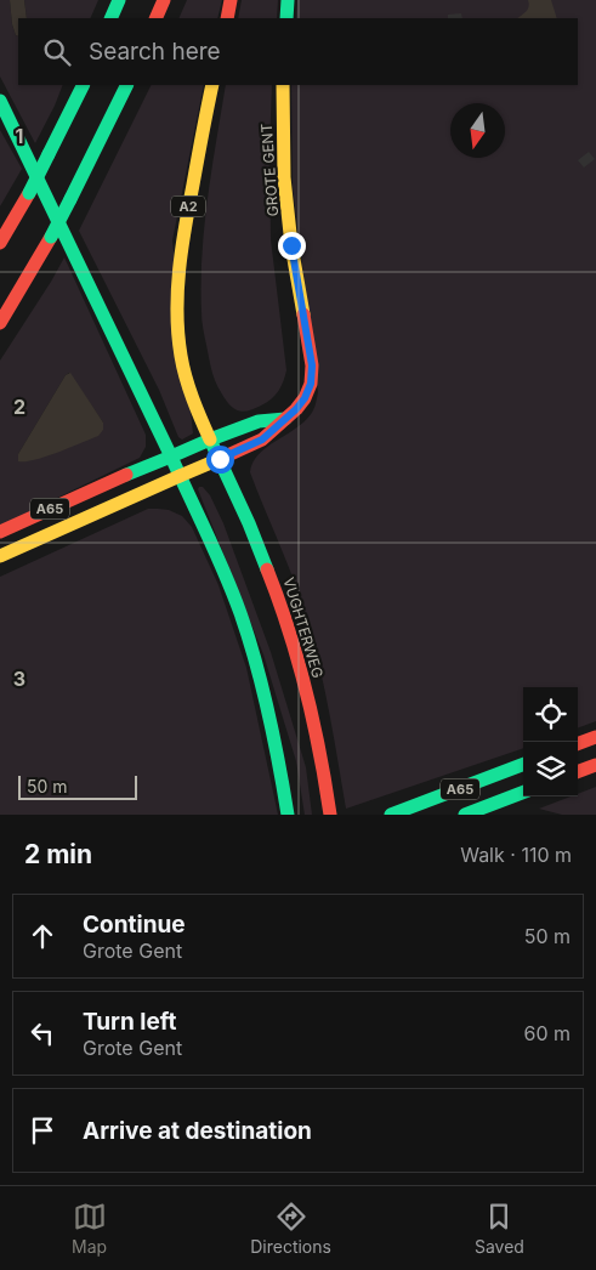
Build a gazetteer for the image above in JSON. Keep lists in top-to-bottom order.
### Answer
{
  "streets": {
    "main road": [
      "GROTE GENT",
      "A2",
      "A65",
      "VUGHTERWEG"
    ]
  },
  "crossings": [
    ["GROTE GENT", "A65"],
    ["GROTE GENT", "VUGHTERWEG"],
    ["A2", "VUGHTERWEG"]
  ],
  "scale_bar": "50 m",
  "north": "bottom",
  "page": {
    "search": "Search here",
    "scale": "50 m",
    "heading": ["2 min", "Walk · 110 m"],
    "list": [
      ["Continue", "Grote Gent", "50 m"],
      ["Turn left", "Grote Gent", "60 m"],
      "Arrive at destination"
    ],
    "nav": ["Map", "Directions", "Saved"]
  },
  "grid": {
    "rows": ["1", "2", "3"]
  }
}
